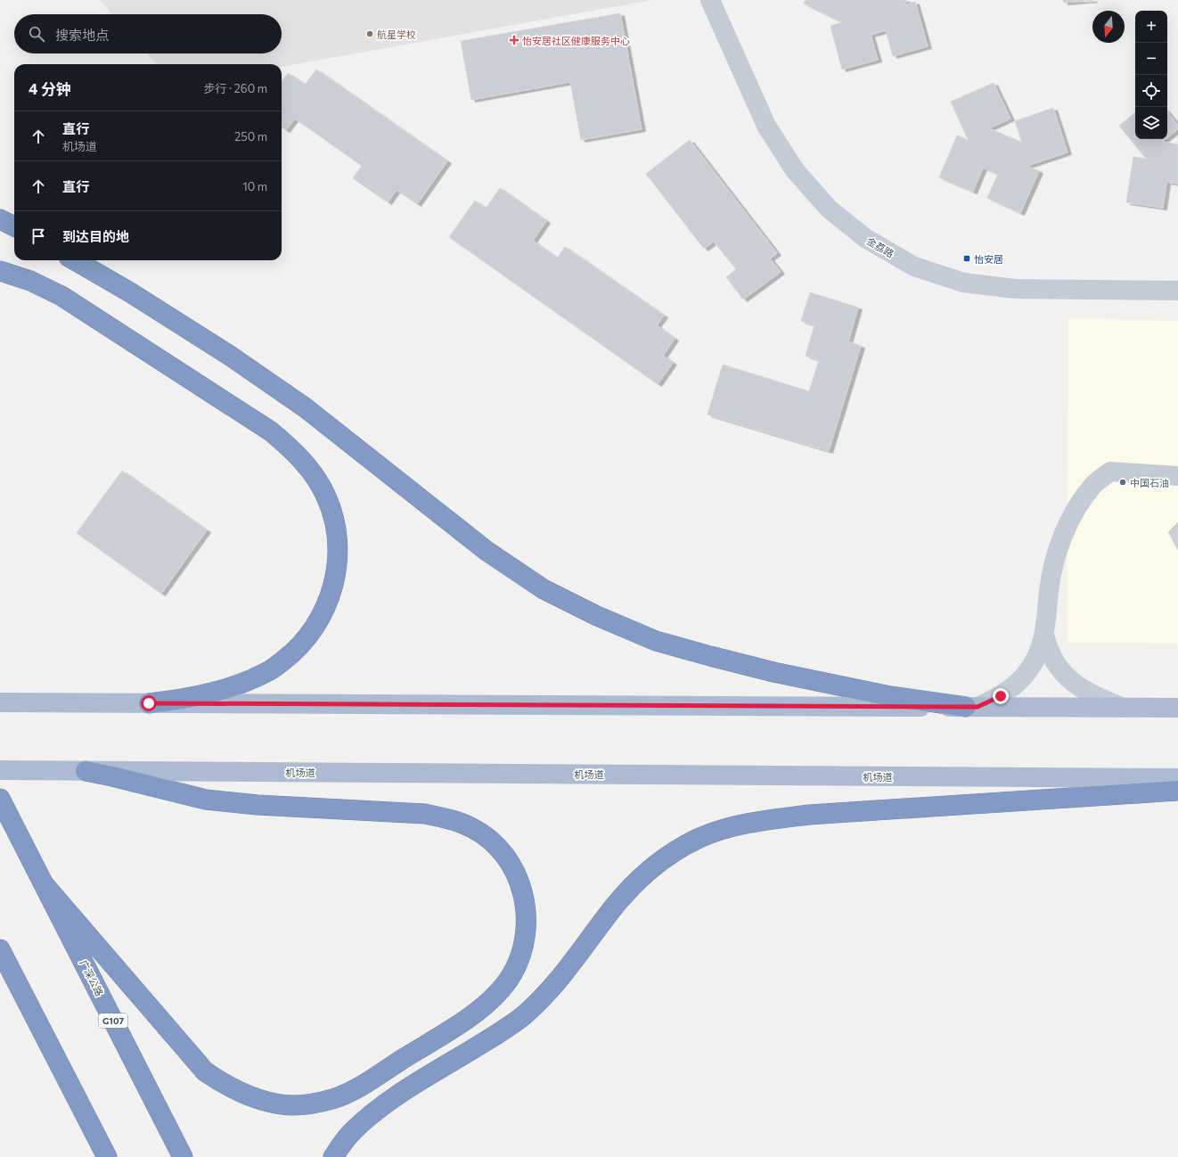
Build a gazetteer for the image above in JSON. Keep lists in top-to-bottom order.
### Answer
{
  "streets": {
    "highway": ["广深公路", "G107"],
    "main road": ["机场道"],
    "street": ["金荔路"]
  },
  "places": {
    "other": ["航星学校", "中国石油"],
    "health": ["怡安居社区健康服务中心"],
    "transit": ["怡安居"]
  },
  "north": "bottom",
  "page": {
    "map_buttons": ["+", "−"],
    "search": "搜索地点",
    "heading": ["4 分钟", "步行 · 260 m"],
    "list": [
      ["直行", "机场道", "250 m"],
      ["直行", "10 m"],
      "到达目的地"
    ]
  }
}
